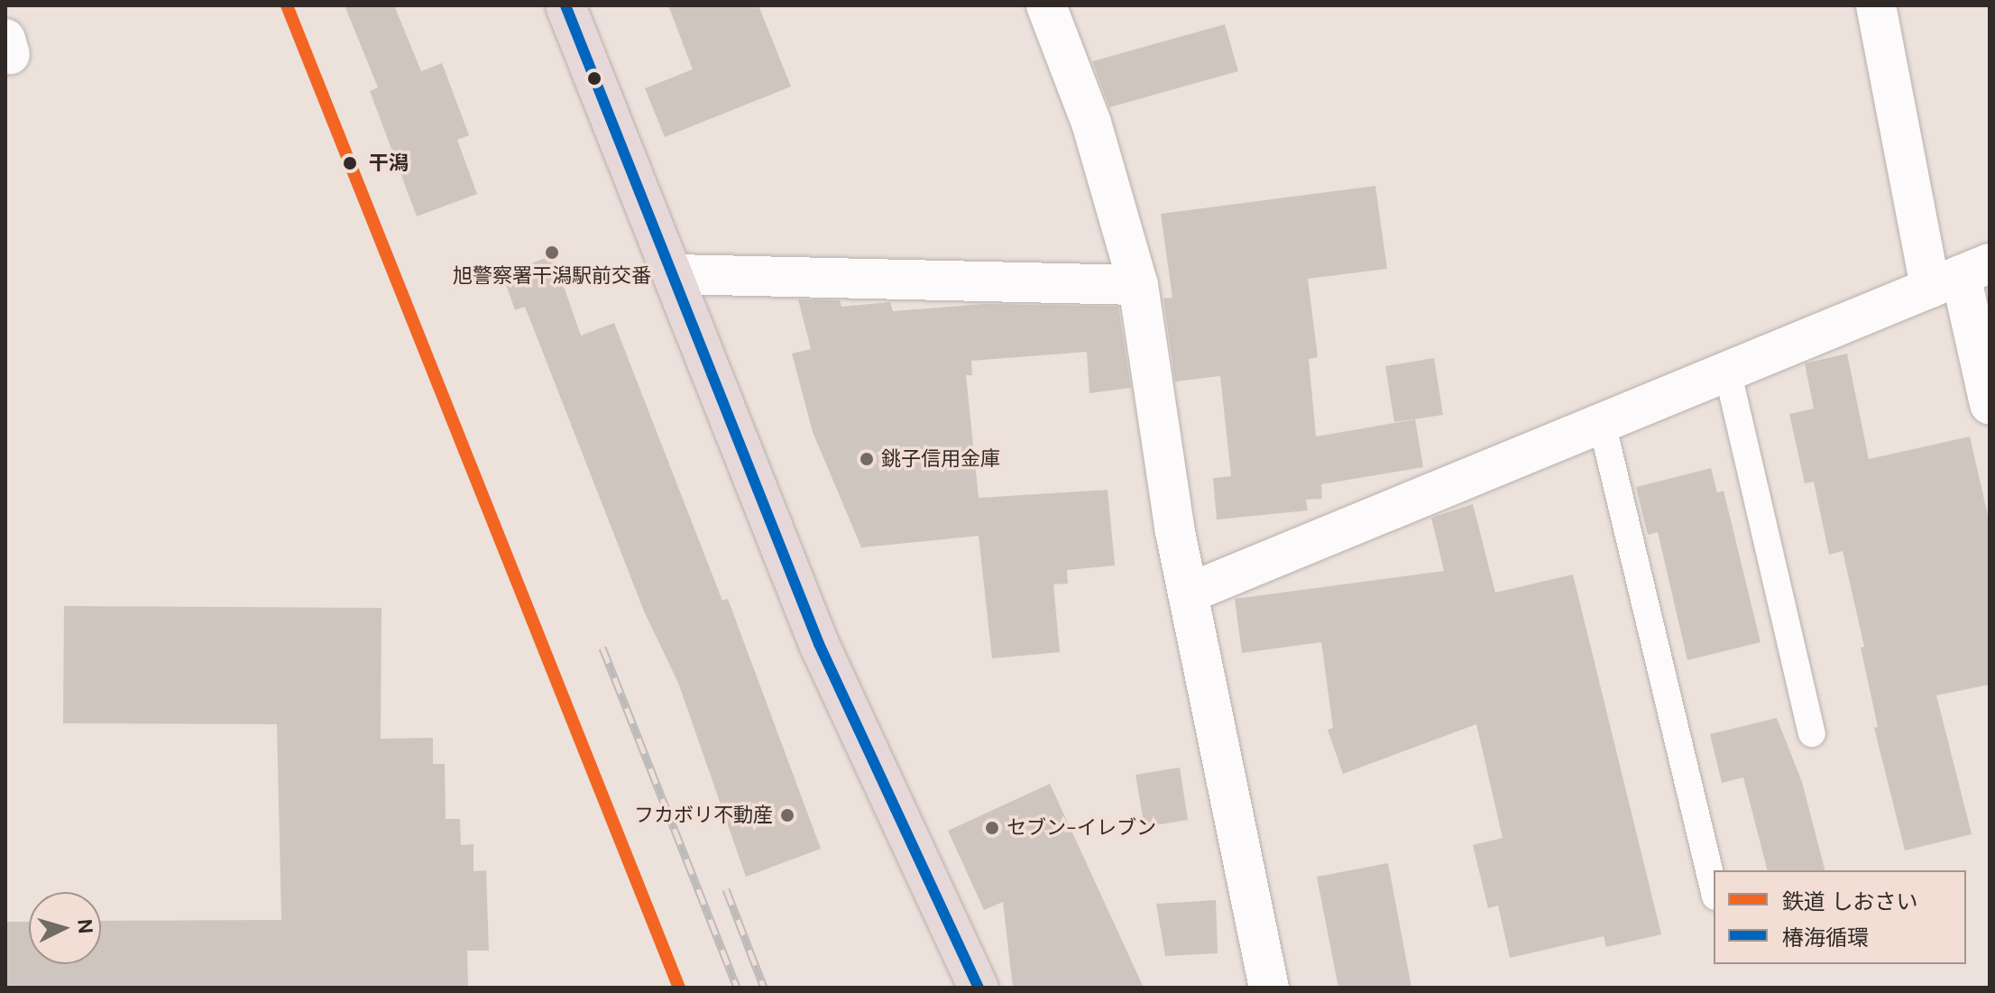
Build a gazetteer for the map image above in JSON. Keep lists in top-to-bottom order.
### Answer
{
  "places": [
    "干潟",
    "旭警察署干潟駅前交番",
    "銚子信用金庫",
    "フカボリ不動産",
    "セブン-イレブン"
  ],
  "lines": ["rail line しおさい", "transit line 椿海循環"],
  "legend": ["鉄道 しおさい", "椿海循環"],
  "north": "right"
}
